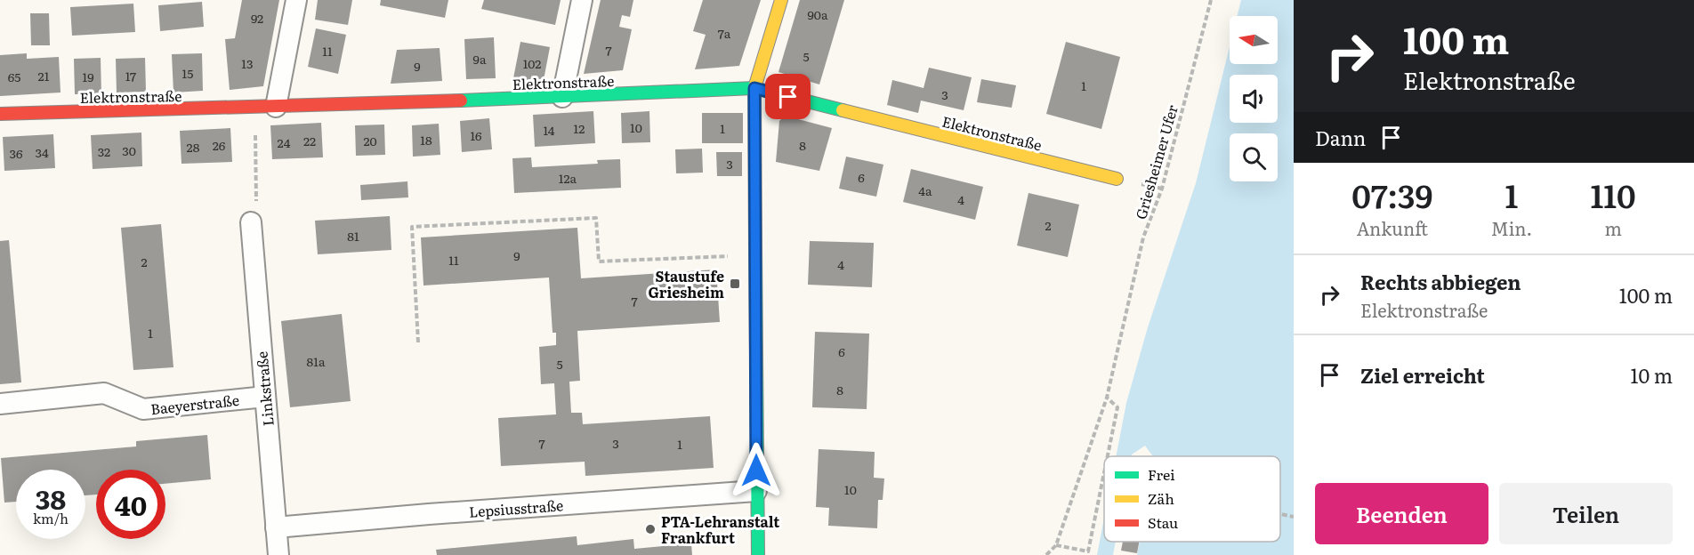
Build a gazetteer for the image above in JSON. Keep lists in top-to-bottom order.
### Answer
{
  "streets": {
    "street": [
      "Elektronstraße",
      "Linkstraße",
      "Baeyerstraße",
      "Lepsiusstraße"
    ],
    "path": ["Griesheimer Ufer"]
  },
  "crossings": [
    ["Linkstraße", "Baeyerstraße"],
    ["Linkstraße", "Lepsiusstraße"]
  ],
  "places": {
    "transit": ["Staustufe Griesheim"],
    "other": ["PTA-Lehranstalt Frankfurt"]
  },
  "house_numbers": [
    "90a",
    "92",
    "7a",
    "7",
    "11",
    "5",
    "9a",
    "13",
    "102",
    "9",
    "15",
    "21",
    "17",
    "65",
    "19",
    "1",
    "3",
    "10",
    "12",
    "1",
    "14",
    "16",
    "18",
    "22",
    "20",
    "24",
    "26",
    "8",
    "28",
    "30",
    "32",
    "34",
    "36",
    "3",
    "6",
    "12a",
    "4a",
    "4",
    "2",
    "81",
    "9",
    "11",
    "2",
    "4",
    "7",
    "1",
    "6",
    "81a",
    "5",
    "8",
    "7",
    "3",
    "1",
    "10"
  ],
  "legend": ["Frei", "Zäh", "Stau"],
  "north": "left",
  "page": {
    "turn": ["100 m", "Elektronstraße"],
    "then": "Dann",
    "eta": [
      "07:39",
      "Ankunft",
      "1",
      "Min.",
      "110",
      "m"
    ],
    "list": [
      {
        "name": "Rechts abbiegen",
        "note": "Elektronstraße",
        "value": "100 m"
      },
      {
        "name": "Ziel erreicht",
        "value": "10 m"
      }
    ],
    "speed": "38 km/h",
    "limit": "40",
    "buttons": ["Beenden", "Teilen"]
  }
}
